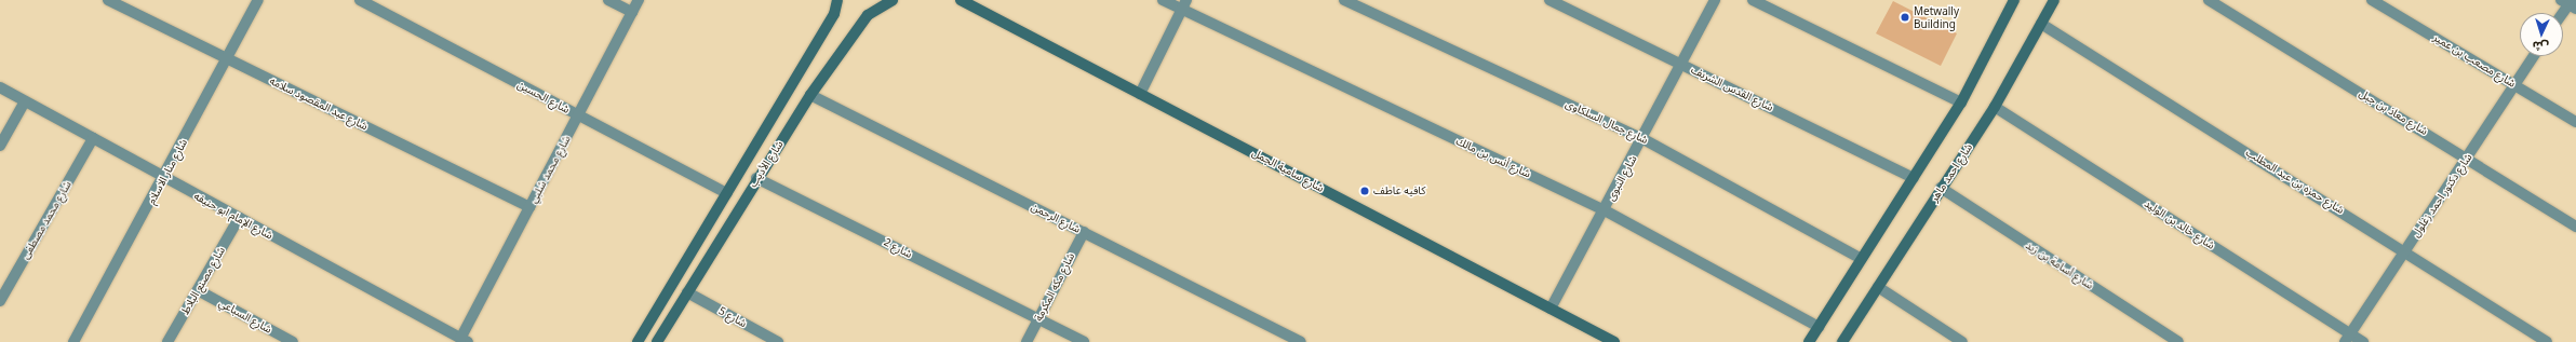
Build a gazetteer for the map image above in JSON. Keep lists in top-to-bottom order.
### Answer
{
  "streets": {
    "street": [
      "شارع مصعب بن عمير",
      "شارع القدس الشريف",
      "شارع الحسين",
      "شارع عبد المقصود سلامه",
      "شارع معاذ بن جبل",
      "شارع جمال السلكاوى",
      "شارع أنس بن مالك",
      "شارع الأديب",
      "شارع محمد شلبي",
      "شارع سامية الجمل",
      "شارع منار الاسلام",
      "شارع احمد ماهر",
      "شارع النبوى",
      "شارع حمزه بن عبد المطلب",
      "شارع دكتور احمد زغلول",
      "شارع الإمام ابو حنيفه",
      "شارع الرحمن",
      "شارع محمد مصطفى",
      "شارع خالد بن الوليد",
      "شارع 2",
      "شارع أسامة بن زيد",
      "شارع مصنع البلاط",
      "شارع مكه المكرمة",
      "شارع السباعي",
      "شارع 5"
    ]
  },
  "crossings": [
    ["شارع مصعب بن عمير", "شارع دكتور احمد زغلول"],
    ["شارع القدس الشريف", "شارع النبوى"],
    ["شارع الحسين", "شارع الأديب"],
    ["شارع الحسين", "شارع محمد شلبي"],
    ["شارع عبد المقصود سلامه", "شارع محمد شلبي"],
    ["شارع عبد المقصود سلامه", "شارع منار الاسلام"],
    ["شارع معاذ بن جبل", "شارع دكتور احمد زغلول"],
    ["شارع جمال السلكاوى", "شارع النبوى"],
    ["شارع أنس بن مالك", "شارع النبوى"],
    ["شارع الأديب", "شارع الرحمن"],
    ["شارع الأديب", "شارع 2"],
    ["شارع الأديب", "شارع 5"],
    ["شارع محمد شلبي", "شارع الإمام ابو حنيفه"],
    ["شارع سامية الجمل", "شارع النبوى"],
    ["شارع منار الاسلام", "شارع الإمام ابو حنيفه"],
    ["شارع احمد ماهر", "شارع حمزه بن عبد المطلب"],
    ["شارع احمد ماهر", "شارع خالد بن الوليد"],
    ["شارع احمد ماهر", "شارع أسامة بن زيد"],
    ["شارع حمزه بن عبد المطلب", "شارع دكتور احمد زغلول"],
    ["شارع دكتور احمد زغلول", "شارع خالد بن الوليد"],
    ["شارع الإمام ابو حنيفه", "شارع محمد مصطفى"],
    ["شارع الإمام ابو حنيفه", "شارع مصنع البلاط"],
    ["شارع الرحمن", "شارع مكه المكرمة"],
    ["شارع 2", "شارع مكه المكرمة"],
    ["شارع مصنع البلاط", "شارع السباعي"]
  ],
  "places": ["Metwally Building", "كافيه عاطف"],
  "north": "bottom"
}
